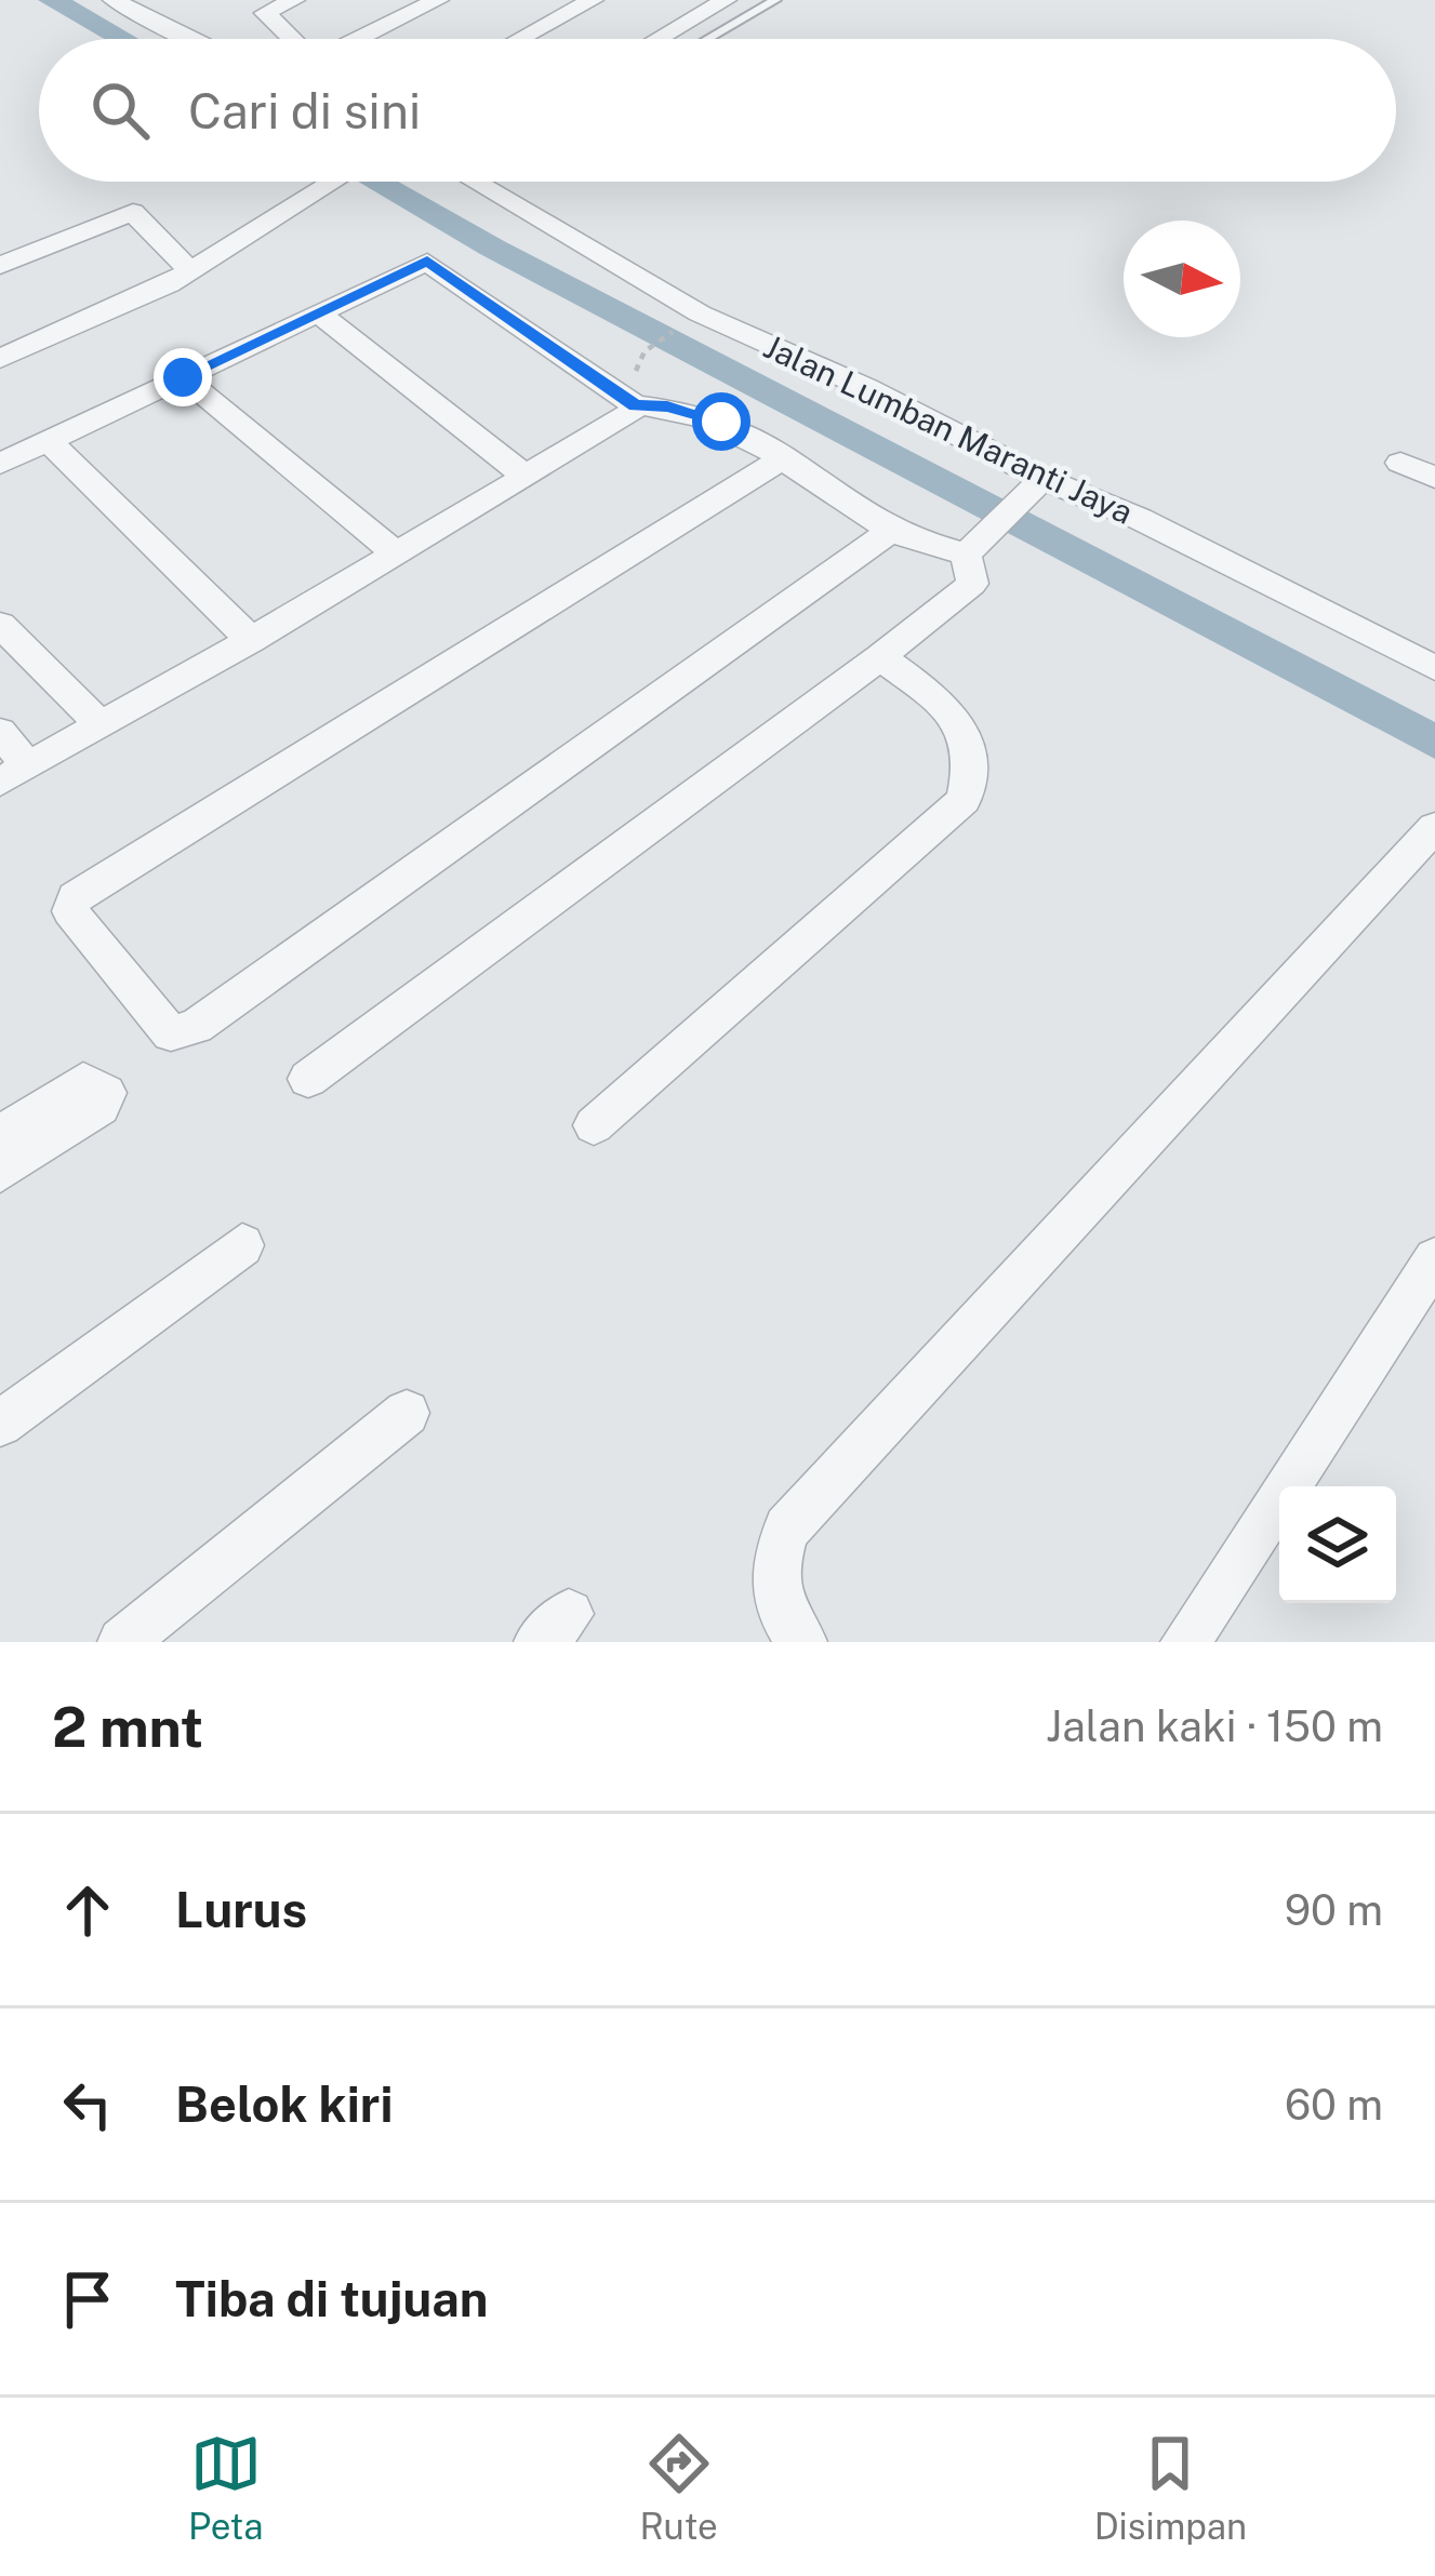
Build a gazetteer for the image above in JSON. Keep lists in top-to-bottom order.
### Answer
{
  "streets": {
    "street": ["Jalan Lumban Maranti Jaya"]
  },
  "north": "right",
  "page": {
    "search": "Cari di sini",
    "heading": ["2 mnt", "Jalan kaki · 150 m"],
    "list": [
      ["Lurus", "90 m"],
      ["Belok kiri", "60 m"],
      "Tiba di tujuan"
    ],
    "nav": ["Peta", "Rute", "Disimpan"]
  }
}
